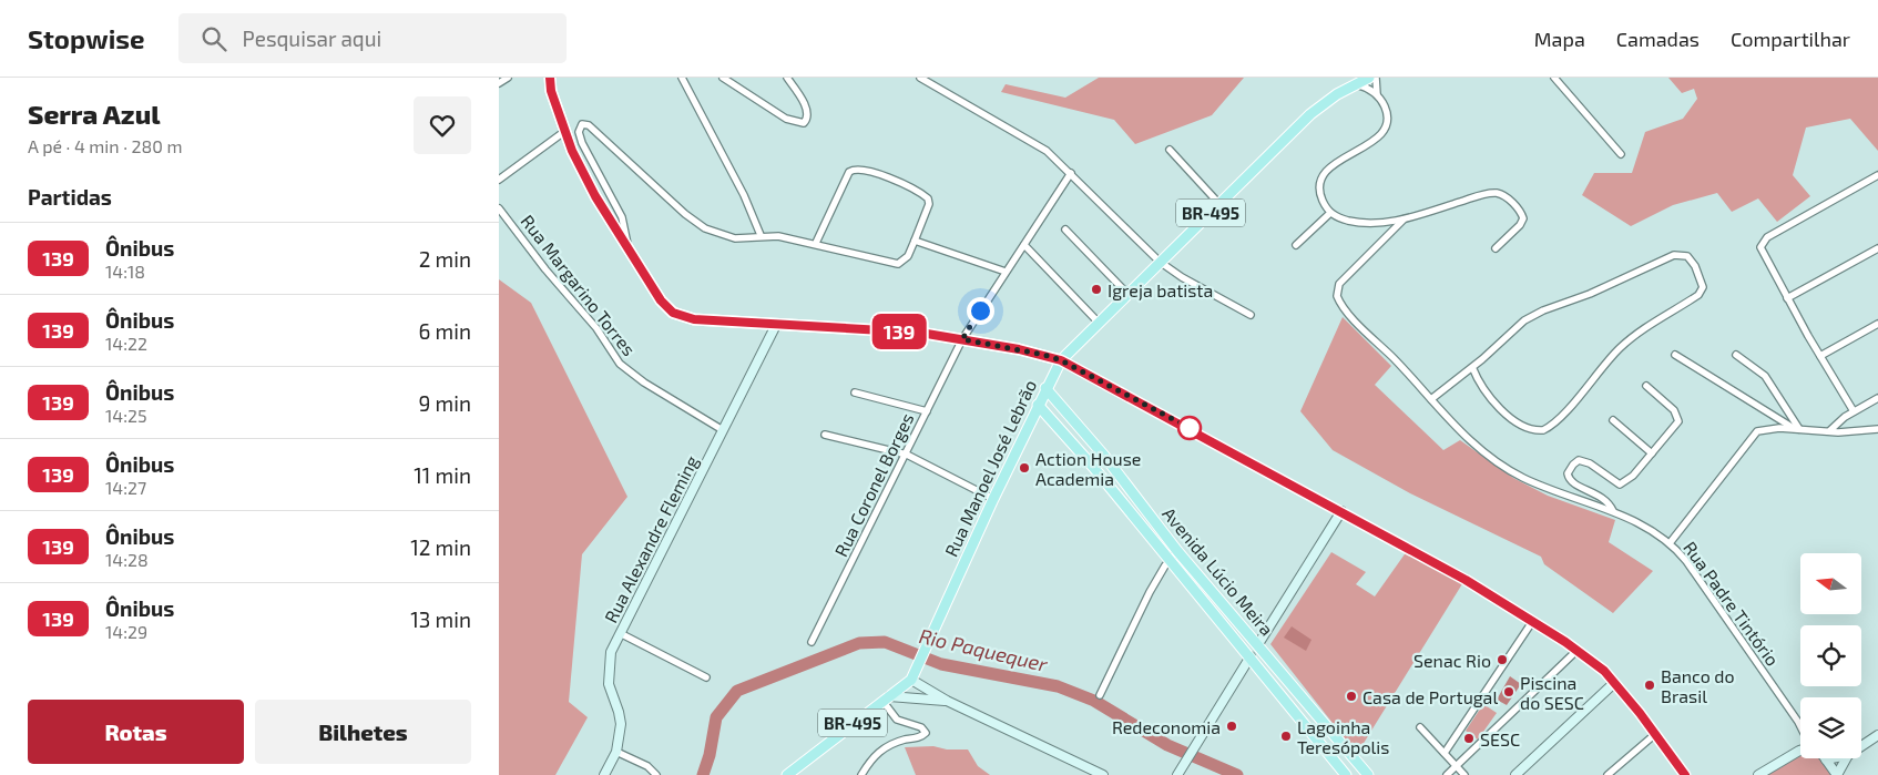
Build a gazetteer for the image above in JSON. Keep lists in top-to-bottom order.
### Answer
{
  "streets": {
    "main road": [
      "BR-495",
      "Rua Manoel José Lebrão",
      "Rua Alexandre Fleming",
      "Avenida Lúcio Meira"
    ],
    "street": ["Rua Margarino Torres", "Rua Coronel Borges", "Rua Padre Tintório"]
  },
  "crossings": [
    ["BR-495", "Rua Manoel José Lebrão"],
    ["Rua Margarino Torres", "Rua Alexandre Fleming"],
    ["Rua Manoel José Lebrão", "Avenida Lúcio Meira"]
  ],
  "water": ["Rio Paquequer"],
  "places": [
    "Igreja batista",
    "Action House Academia",
    "Senac Rio",
    "Banco do Brasil",
    "Piscina do SESC",
    "Casa de Portugal",
    "Redeconomia",
    "Lagoinha Teresópolis",
    "SESC"
  ],
  "lines": ["bus line 139"],
  "north": "left",
  "page": {
    "header": "Stopwise",
    "search": "Pesquisar aqui",
    "nav": ["Mapa", "Camadas", "Compartilhar"],
    "heading": [
      ["Serra Azul", "A pé · 4 min · 280 m"],
      "Partidas"
    ],
    "on_map": "139",
    "list": [
      {
        "mark": "139",
        "name": "Ônibus",
        "note": "14:18",
        "value": "2 min"
      },
      {
        "mark": "139",
        "name": "Ônibus",
        "note": "14:22",
        "value": "6 min"
      },
      {
        "mark": "139",
        "name": "Ônibus",
        "note": "14:25",
        "value": "9 min"
      },
      {
        "mark": "139",
        "name": "Ônibus",
        "note": "14:27",
        "value": "11 min"
      },
      {
        "mark": "139",
        "name": "Ônibus",
        "note": "14:28",
        "value": "12 min"
      },
      {
        "mark": "139",
        "name": "Ônibus",
        "note": "14:29",
        "value": "13 min"
      }
    ],
    "buttons": ["Rotas", "Bilhetes"]
  }
}
